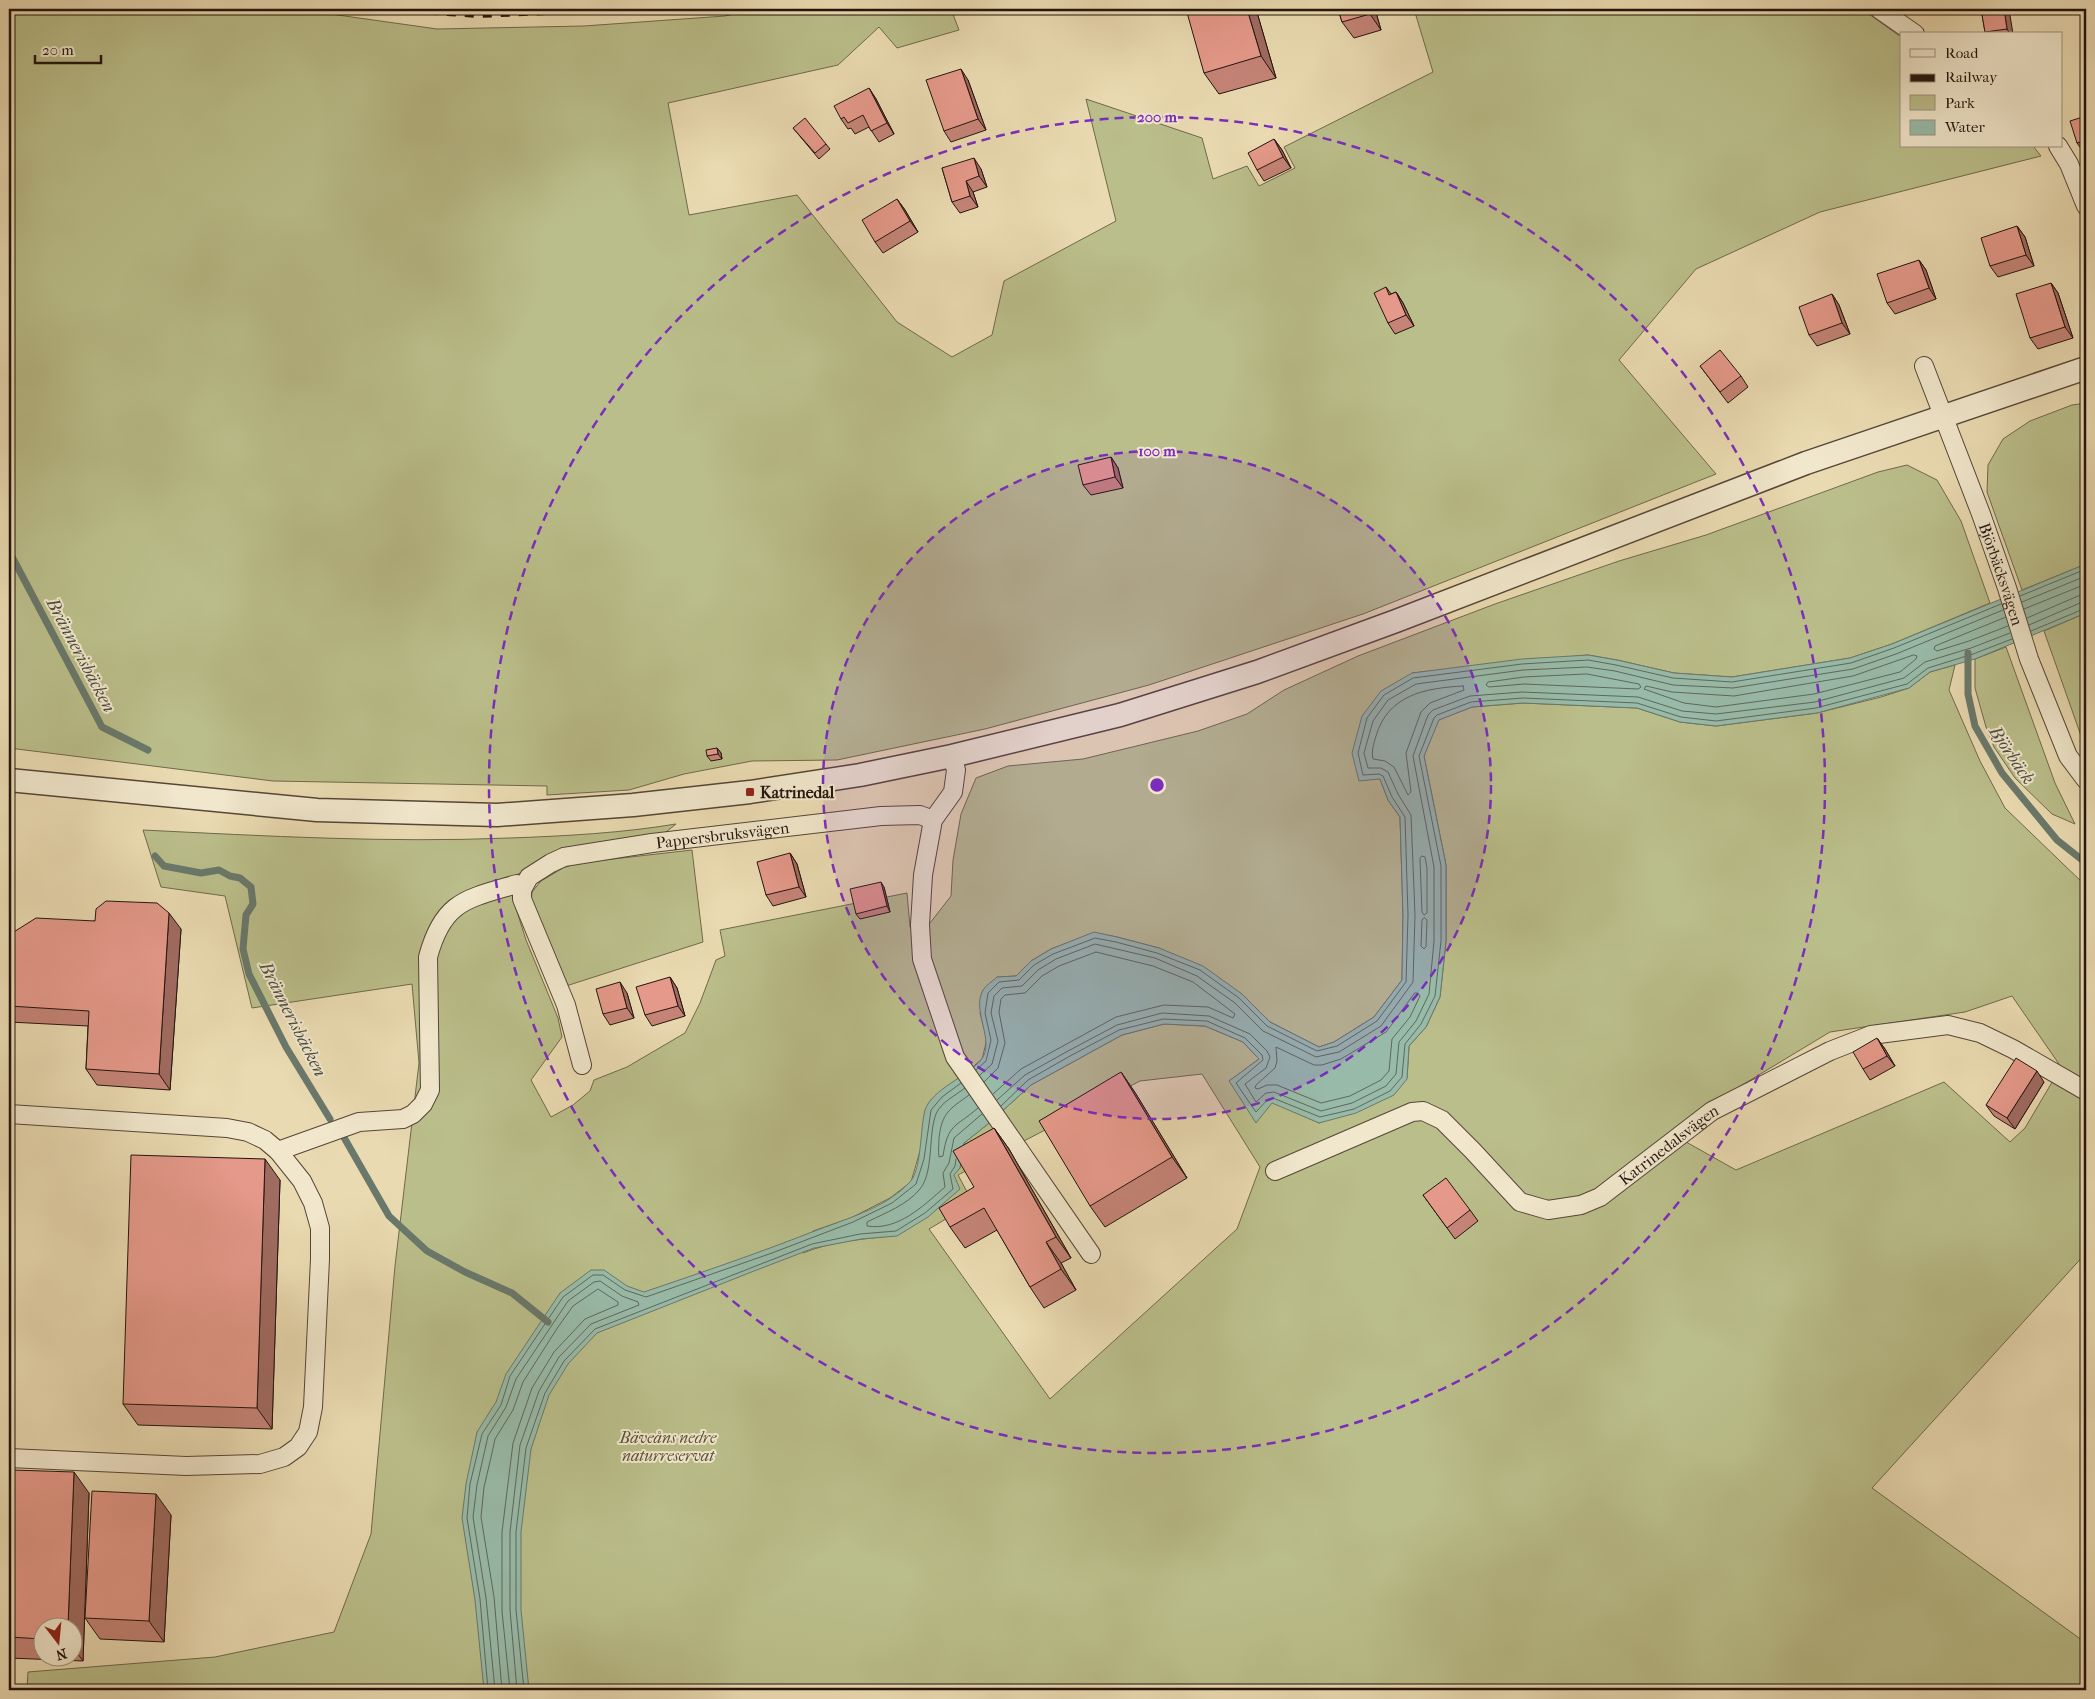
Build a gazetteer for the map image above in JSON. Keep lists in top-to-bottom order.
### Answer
{
  "streets": {
    "street": ["Björbäcksvägen", "Pappersbruksvägen", "Katrinedalsvägen"]
  },
  "water": ["Brännerisbäcken", "Björbäck"],
  "parks": ["Bäveåns nedre naturreservat"],
  "places": {
    "transit": ["Katrinedal"]
  },
  "legend": [
    "Road",
    "Railway",
    "Park",
    "Water"
  ],
  "scale_bar": "20 m",
  "north": "bottom",
  "rings": ["200 m", "100 m"]
}
